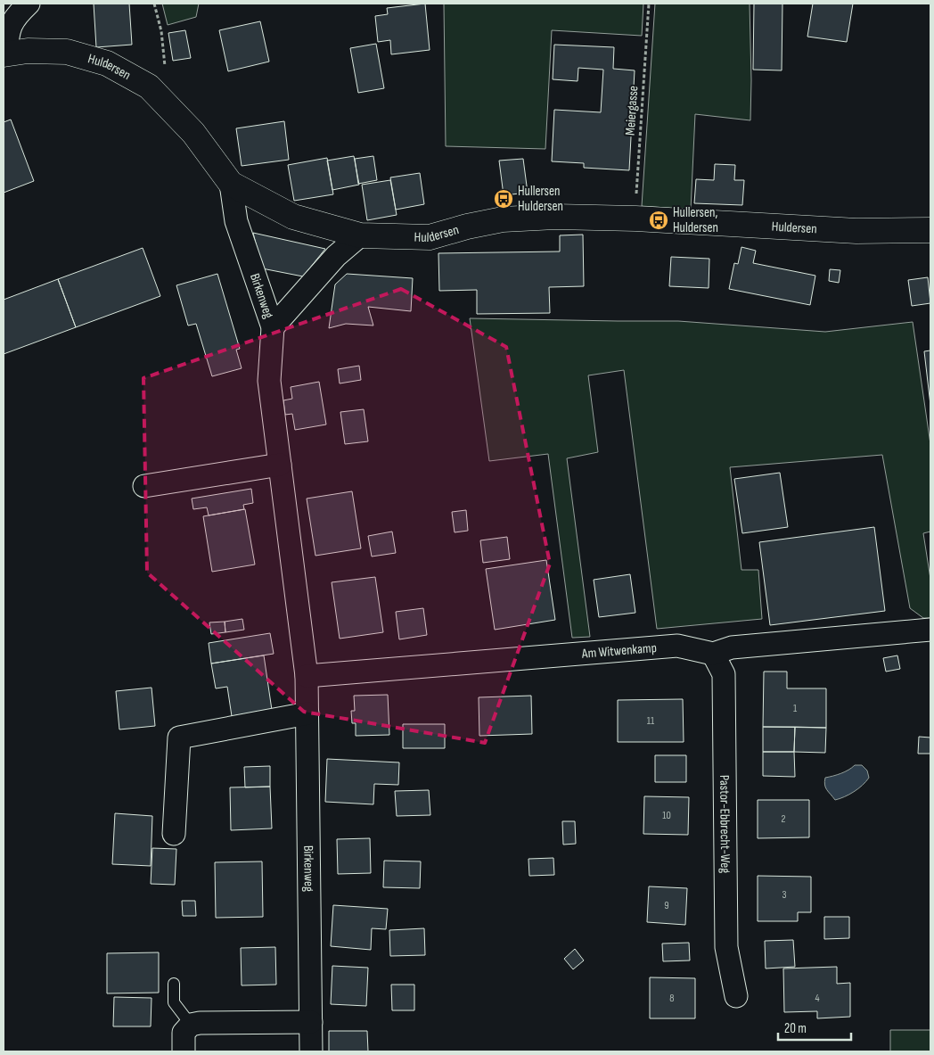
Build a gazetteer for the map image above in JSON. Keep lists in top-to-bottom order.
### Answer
{
  "streets": {
    "street": [
      "Huldersen",
      "Birkenweg",
      "Am Witwenkamp",
      "Pastor-Ebbrecht-Weg"
    ],
    "path": ["Meiergasse"]
  },
  "crossings": [
    ["Huldersen", "Meiergasse"],
    ["Huldersen", "Birkenweg"],
    ["Birkenweg", "Am Witwenkamp"],
    ["Am Witwenkamp", "Pastor-Ebbrecht-Weg"]
  ],
  "places": {
    "bus stop": ["Hullersen Huldersen", "Hullersen, Huldersen"]
  },
  "house_numbers": [
    "1",
    "11",
    "10",
    "2",
    "3",
    "9",
    "8",
    "4"
  ],
  "scale_bar": "20 m"
}
